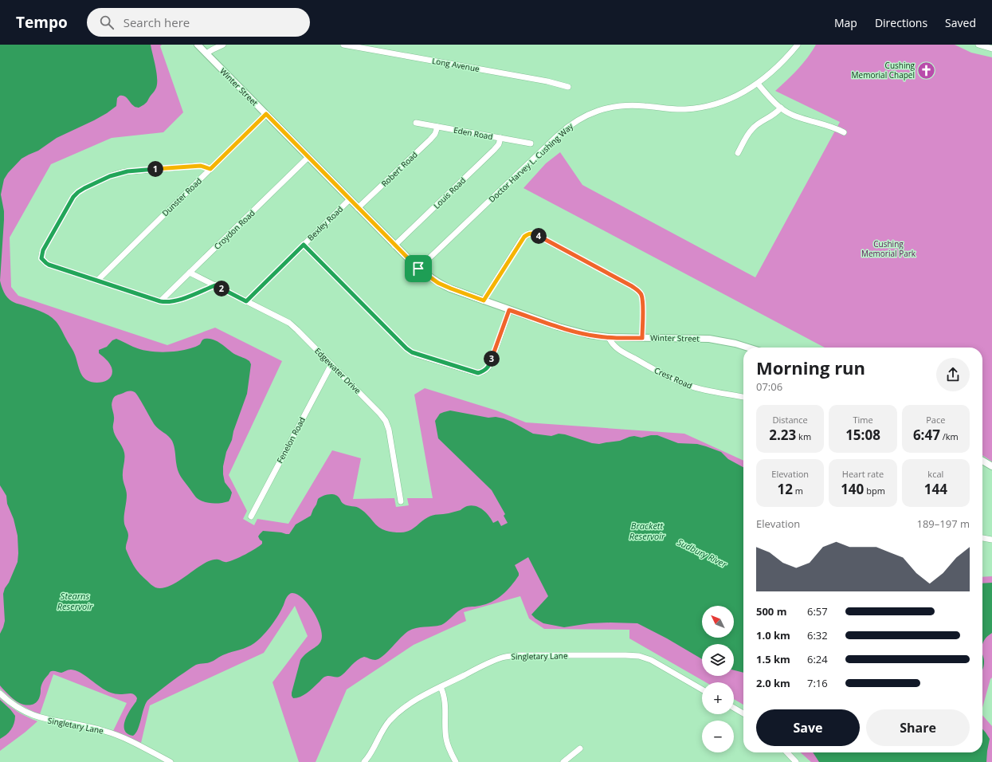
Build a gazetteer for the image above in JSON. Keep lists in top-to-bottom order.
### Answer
{
  "streets": {
    "main road": ["Winter Street"],
    "street": [
      "Long Avenue",
      "Eden Road",
      "Doctor Harvey L. Cushing Way",
      "Robert Road",
      "Louis Road",
      "Dunster Road",
      "Bexley Road",
      "Croydon Road",
      "Edgewater Drive",
      "Crest Road",
      "Fenelon Road",
      "Singletary Lane"
    ]
  },
  "crossings": [
    ["Winter Street", "Doctor Harvey L. Cushing Way"],
    ["Winter Street", "Robert Road"],
    ["Winter Street", "Louis Road"],
    ["Winter Street", "Dunster Road"],
    ["Winter Street", "Bexley Road"],
    ["Winter Street", "Croydon Road"],
    ["Winter Street", "Crest Road"],
    ["Eden Road", "Robert Road"],
    ["Eden Road", "Louis Road"],
    ["Bexley Road", "Edgewater Drive"],
    ["Croydon Road", "Edgewater Drive"],
    ["Edgewater Drive", "Fenelon Road"]
  ],
  "water": ["Brackett Reservoir", "Sudbury River", "Stearns Reservoir"],
  "parks": ["Cushing Memorial Park"],
  "places": {
    "church": ["Cushing Memorial Chapel"]
  },
  "north": "top left",
  "page": {
    "header": "Tempo",
    "search": "Search here",
    "nav": ["Map", "Directions", "Saved"],
    "pins": [
      "1",
      "4",
      "2",
      "3"
    ],
    "heading": ["Morning run", "07:06"],
    "stats": [
      ["Distance", "2.23 km"],
      ["Time", "15:08"],
      ["Pace", "6:47 /km"],
      ["Elevation", "12 m"],
      ["Heart rate", "140 bpm"],
      ["kcal", "144"]
    ],
    "chart": ["Elevation", "189–197 m"],
    "list": [
      {
        "name": "500 m",
        "note": "6:57"
      },
      {
        "name": "1.0 km",
        "note": "6:32"
      },
      {
        "name": "1.5 km",
        "note": "6:24"
      },
      {
        "name": "2.0 km",
        "note": "7:16"
      }
    ],
    "map_buttons": ["+", "−"],
    "buttons": ["Save", "Share"]
  }
}
